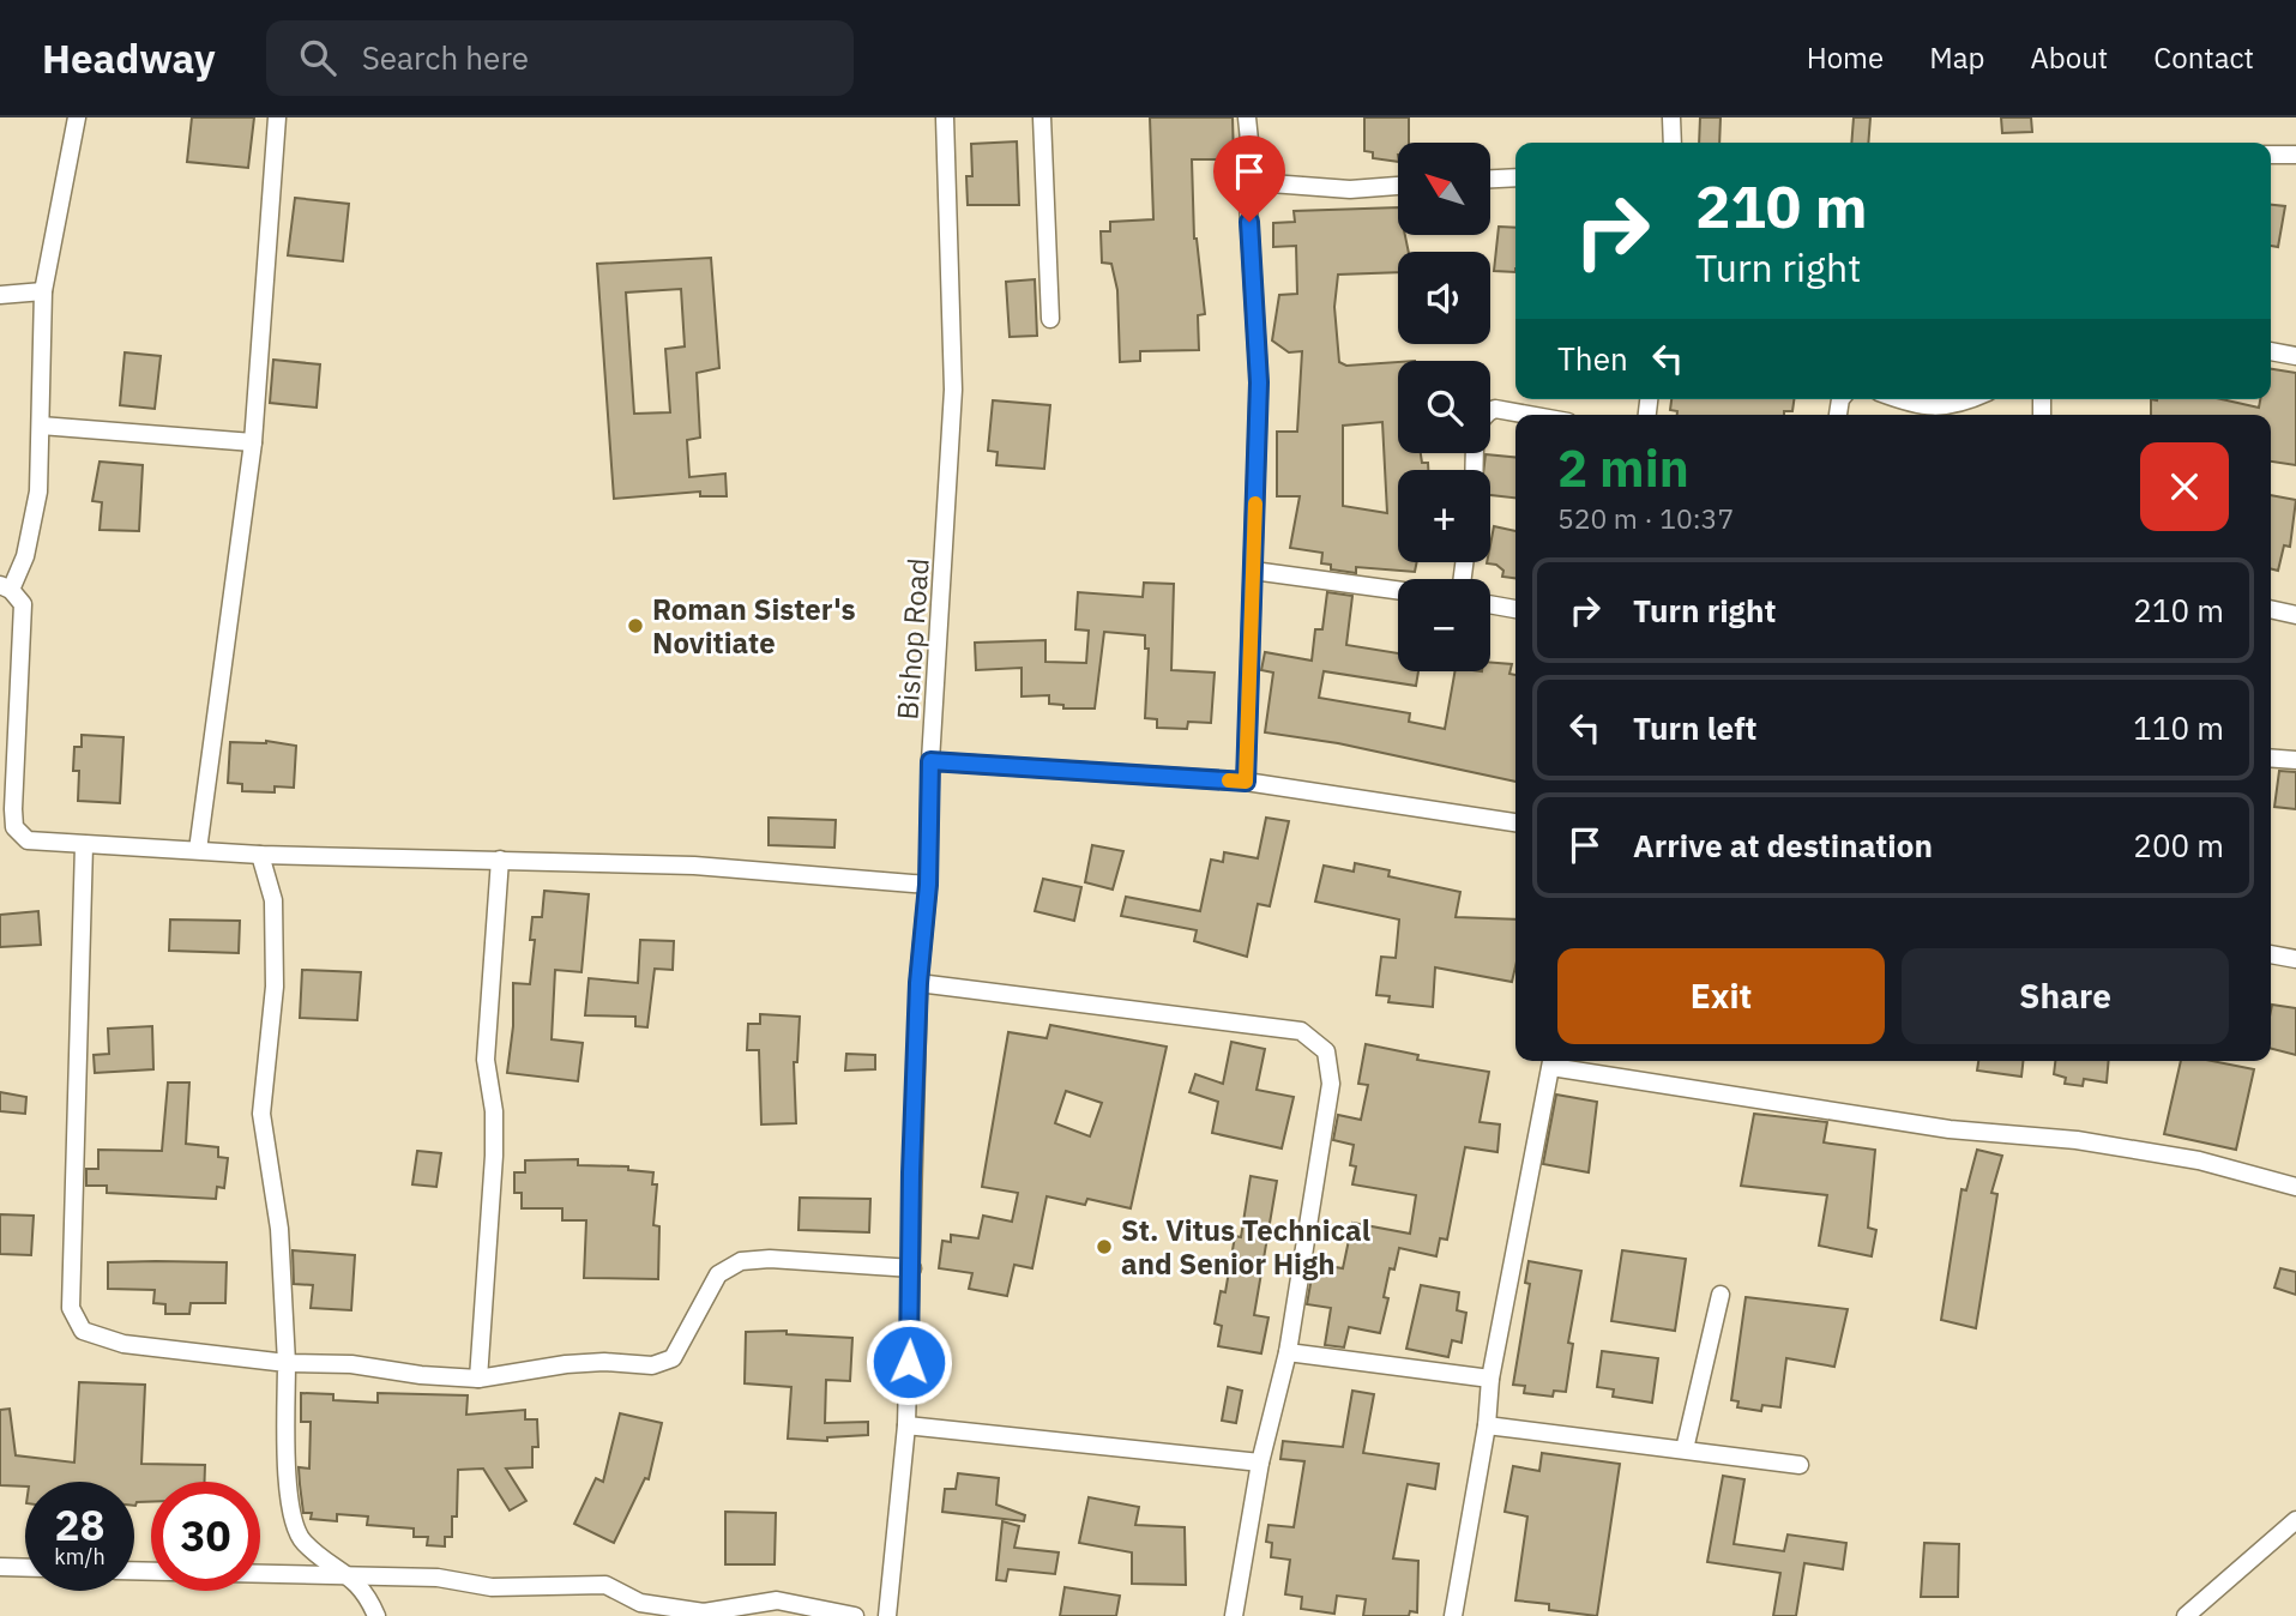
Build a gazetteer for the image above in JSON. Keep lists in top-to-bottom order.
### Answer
{
  "streets": {
    "street": ["Bishop Road"]
  },
  "places": ["Roman Sister's Novitiate", "St. Vitus Technical and Senior High"],
  "north": "top left",
  "page": {
    "header": "Headway",
    "search": "Search here",
    "nav": [
      "Home",
      "Map",
      "About",
      "Contact"
    ],
    "map_buttons": ["+", "−"],
    "turn": ["210 m", "Turn right"],
    "then": "Then",
    "heading": ["2 min", "520 m · 10:37"],
    "list": [
      {
        "name": "Turn right",
        "value": "210 m"
      },
      {
        "name": "Turn left",
        "value": "110 m"
      },
      {
        "name": "Arrive at destination",
        "value": "200 m"
      }
    ],
    "buttons": ["Exit", "Share"],
    "speed": "28 km/h",
    "limit": "30"
  }
}
